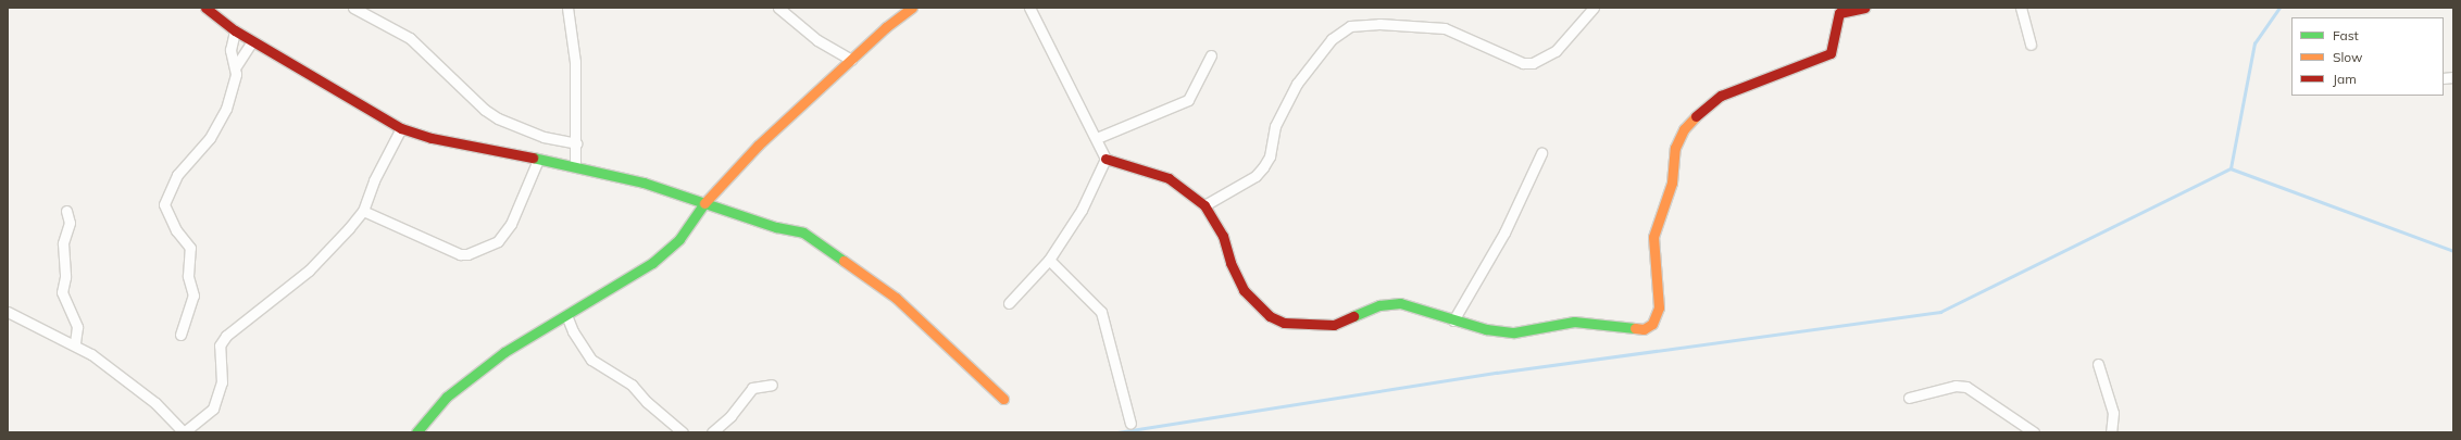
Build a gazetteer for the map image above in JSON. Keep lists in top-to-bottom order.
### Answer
{
  "legend": ["Fast", "Slow", "Jam"]
}
